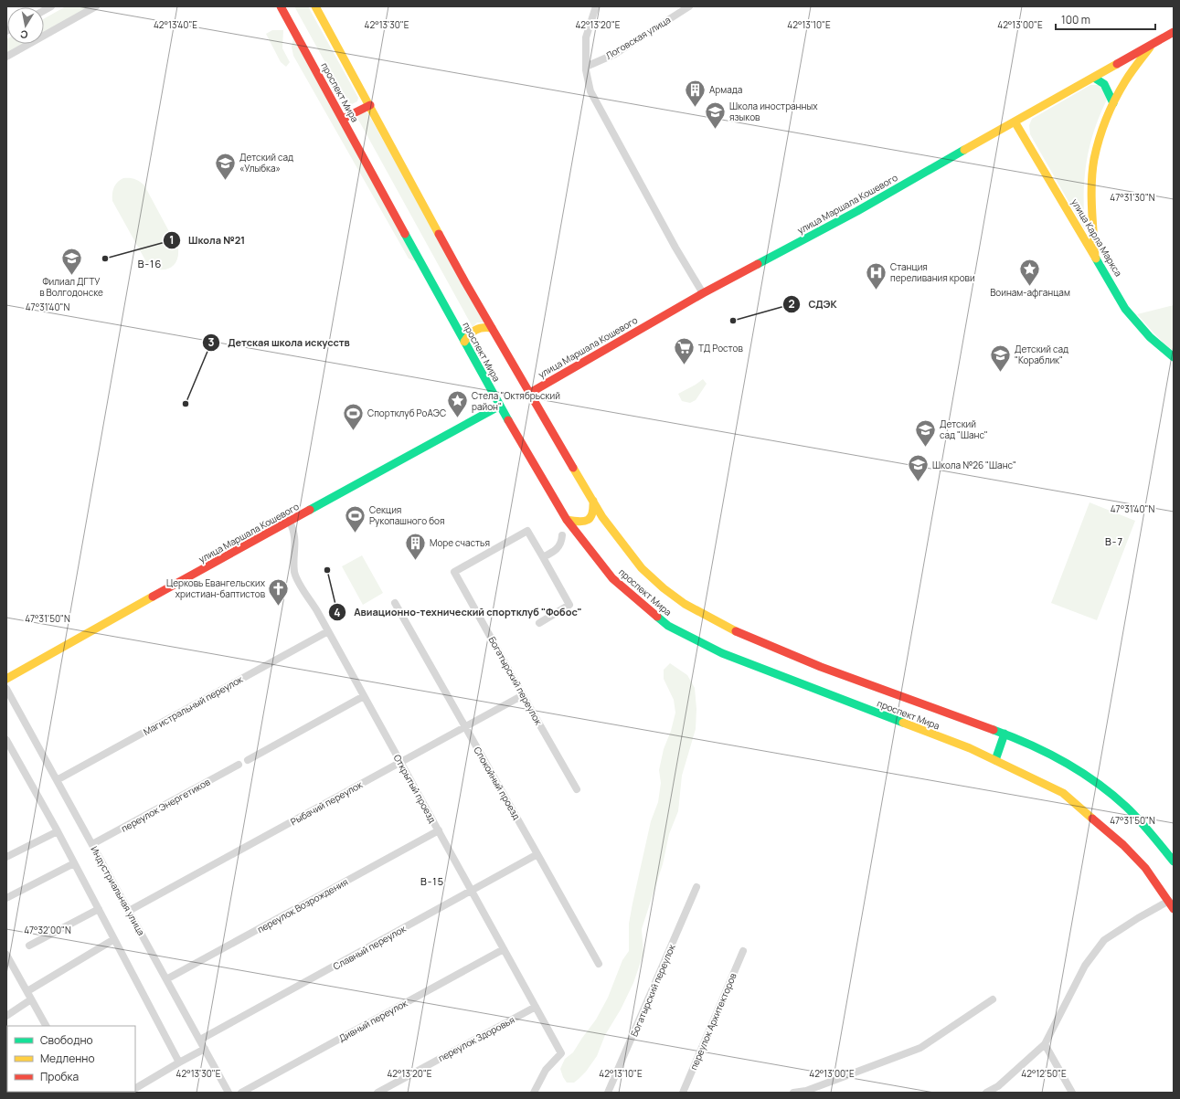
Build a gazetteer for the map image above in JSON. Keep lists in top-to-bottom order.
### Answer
{
  "streets": {
    "street": [
      "Логовская улица",
      "проспект Мира",
      "улица Маршала Кошевого",
      "улица Карла Маркса",
      "Богатырский переулок",
      "Магистральный переулок",
      "Спокойный проезд",
      "Открытый проезд",
      "Рыбачий переулок",
      "переулок Энергетиков",
      "Индустриальная улица",
      "переулок Возрождения",
      "Славный переулок",
      "Дивный переулок",
      "переулок Архитекторов",
      "переулок Здоровья"
    ]
  },
  "crossings": [
    ["проспект Мира", "улица Маршала Кошевого"],
    ["улица Маршала Кошевого", "улица Карла Маркса"],
    ["улица Маршала Кошевого", "Открытый проезд"],
    ["Богатырский переулок", "Рыбачий переулок"],
    ["Магистральный переулок", "Открытый проезд"],
    ["Магистральный переулок", "Индустриальная улица"],
    ["Спокойный проезд", "Рыбачий переулок"],
    ["Спокойный проезд", "Славный переулок"],
    ["Открытый проезд", "Рыбачий переулок"],
    ["Открытый проезд", "переулок Возрождения"],
    ["Открытый проезд", "Славный переулок"],
    ["Открытый проезд", "Дивный переулок"],
    ["Открытый проезд", "переулок Здоровья"],
    ["Рыбачий переулок", "Индустриальная улица"],
    ["переулок Энергетиков", "Индустриальная улица"],
    ["Индустриальная улица", "переулок Возрождения"],
    ["Индустриальная улица", "Славный переулок"]
  ],
  "districts": ["В-16", "В-7", "В-15"],
  "places": {
    "building": ["Армада", "Море счастья"],
    "school or university": [
      "Школа иностранных языков",
      "Детский сад «Улыбка»",
      "Филиал ДГТУ в Волгодонске",
      "Детский сад \"Кораблик\"",
      "Детский сад \"Шанс\"",
      "Школа №26 \"Шанс\""
    ],
    "other": [
      "Школа №21",
      "СДЭК",
      "Детская школа искусств",
      "Авиационно-технический спортклуб \"Фобос\""
    ],
    "place": ["Воинам-афганцам", "Стела \"Октябрьский район\""],
    "hospital": ["Станция переливания крови"],
    "supermarket": ["ТД Ростов"],
    "sports": ["Спортклуб РоАЭС", "Секция Рукопашного боя"],
    "church": ["Церковь Евангельских христиан-баптистов"]
  },
  "legend": ["Свободно", "Медленно", "Пробка"],
  "scale_bar": "100 m",
  "north": "bottom",
  "coordinates": [
    "42°13'40\"E",
    "42°13'30\"E",
    "42°13'20\"E",
    "42°13'10\"E",
    "42°13'00\"E",
    "47°31'30\"N",
    "47°31'40\"N",
    "47°31'50\"N",
    "47°32'00\"N",
    "42°12'50\"E"
  ]
}
